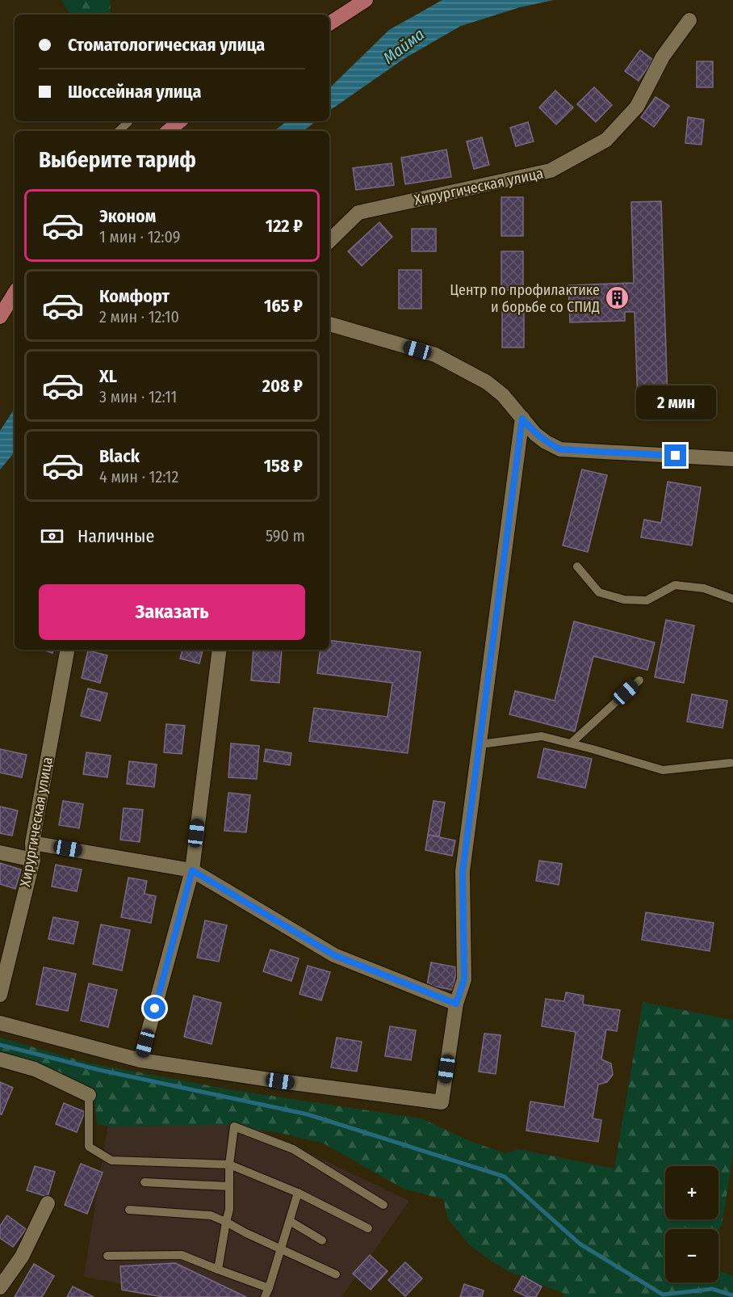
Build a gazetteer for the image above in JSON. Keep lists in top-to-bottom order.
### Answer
{
  "streets": {
    "street": ["Хирургическая улица"]
  },
  "water": ["Майма"],
  "places": {
    "building": ["Центр по профилактике и борьбе со СПИД"]
  },
  "page": {
    "banner": ["Стоматологическая улица", "Шоссейная улица"],
    "heading": "Выберите тариф",
    "list": [
      {
        "name": "Эконом",
        "note": "1 мин · 12:09",
        "value": "122 ₽"
      },
      {
        "name": "Комфорт",
        "note": "2 мин · 12:10",
        "value": "165 ₽"
      },
      {
        "name": "XL",
        "note": "3 мин · 12:11",
        "value": "208 ₽"
      },
      {
        "name": "Black",
        "note": "4 мин · 12:12",
        "value": "158 ₽"
      }
    ],
    "bubble": "2 мин",
    "pay": ["Наличные", "590 m"],
    "buttons": "Заказать",
    "map_buttons": ["+", "−"]
  }
}
